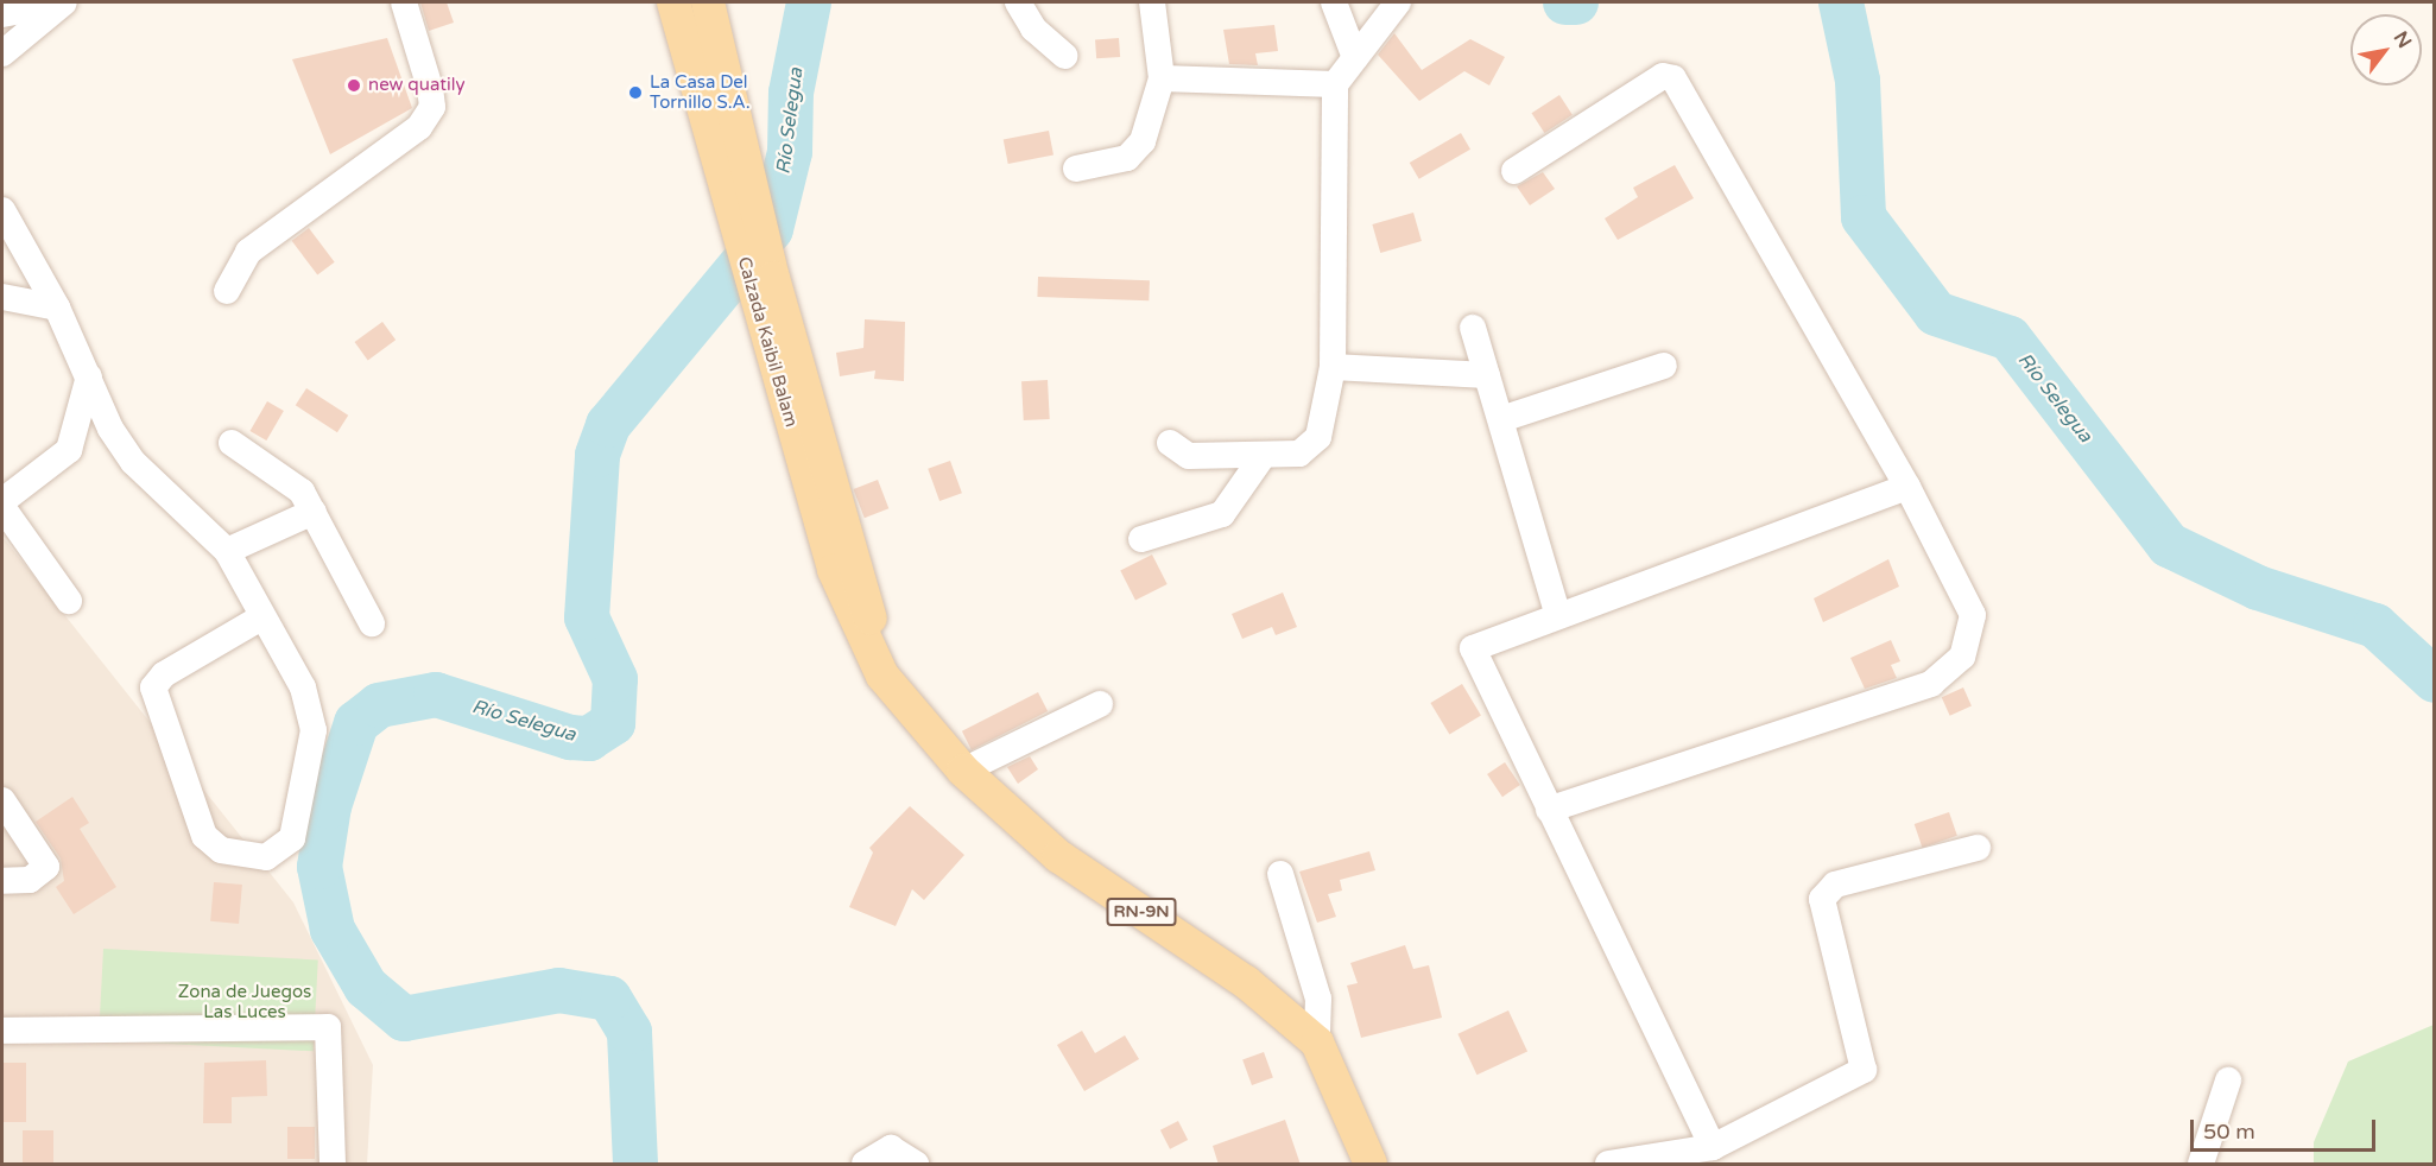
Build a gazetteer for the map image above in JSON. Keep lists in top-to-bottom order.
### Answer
{
  "streets": {
    "main road": ["Calzada Kaibil Balam", "RN-9N"]
  },
  "water": ["Río Selegua"],
  "parks": ["Zona de Juegos Las Luces"],
  "places": ["new quatily", "La Casa Del Tornillo S.A."],
  "scale_bar": "50 m",
  "north": "top right"
}
